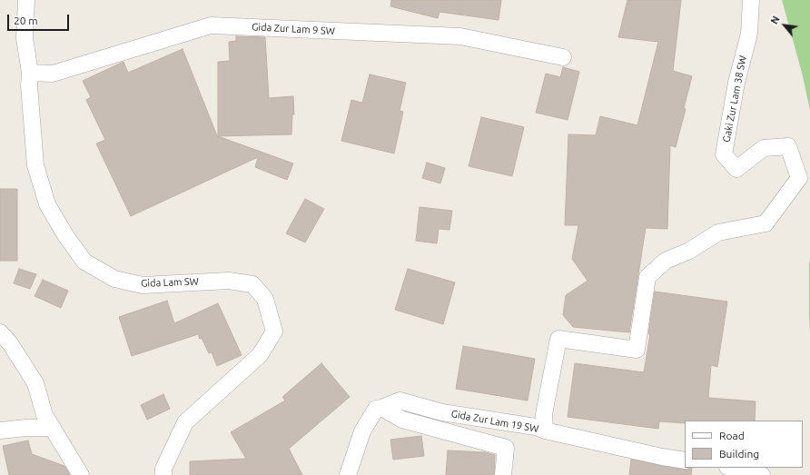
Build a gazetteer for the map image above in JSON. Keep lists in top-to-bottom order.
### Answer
{
  "streets": {
    "street": [
      "Gida Zur Lam 9 SW",
      "Gaki Zur Lam 38 SW",
      "Gida Lam SW",
      "Gida Zur Lam 19 SW"
    ]
  },
  "crossings": [
    ["Gida Zur Lam 9 SW", "Gida Lam SW"],
    ["Gaki Zur Lam 38 SW", "Gida Zur Lam 19 SW"]
  ],
  "legend": ["Road", "Building"],
  "scale_bar": "20 m",
  "north": "top left"
}
